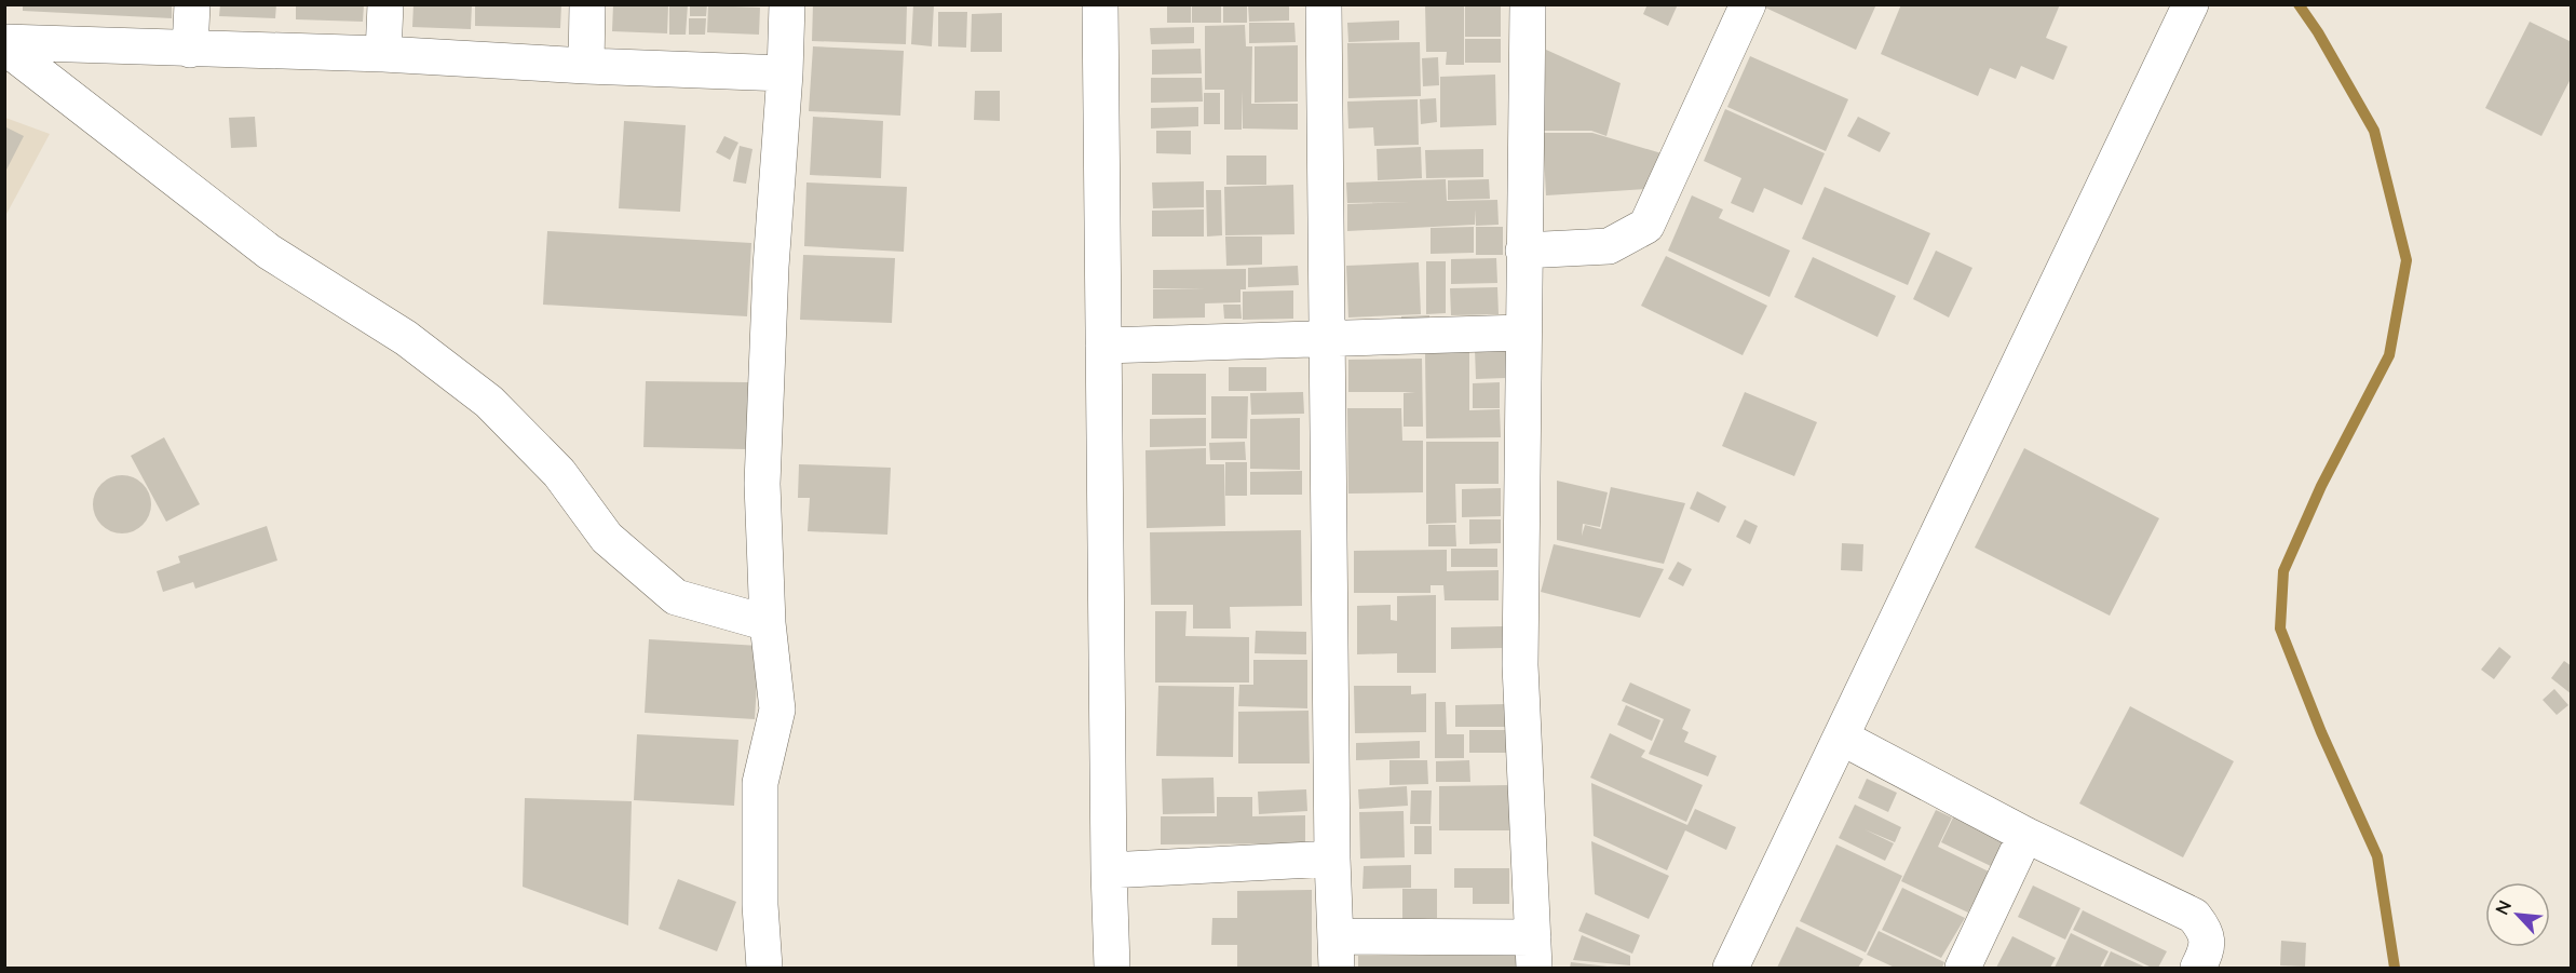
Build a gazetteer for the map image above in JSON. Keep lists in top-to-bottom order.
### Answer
{
  "north": "top left"
}
